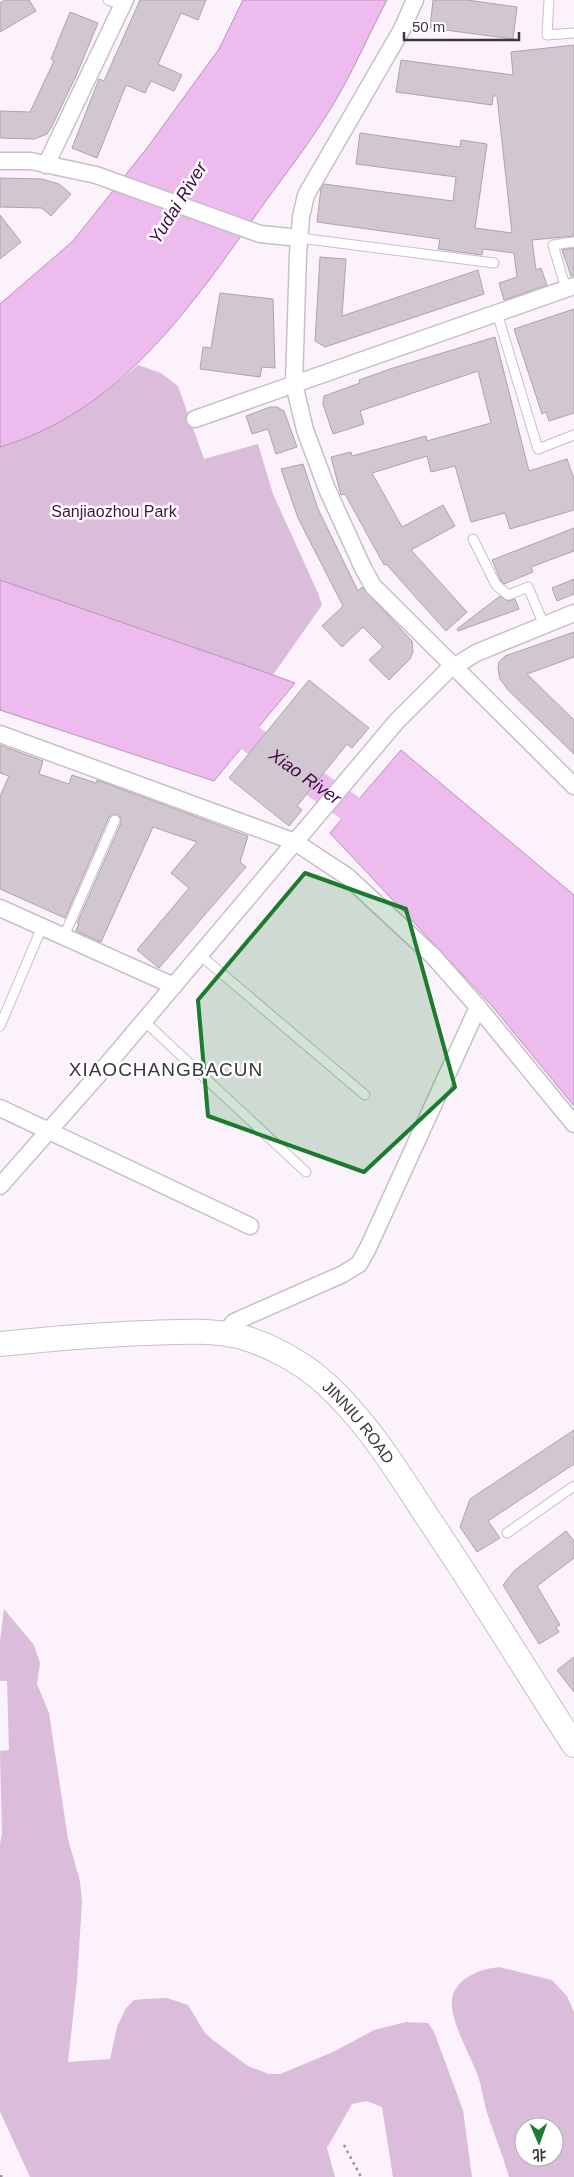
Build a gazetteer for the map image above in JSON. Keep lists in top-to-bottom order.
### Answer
{
  "streets": {
    "main road": ["JINNIU ROAD"]
  },
  "districts": ["XIAOCHANGBACUN"],
  "water": ["Yudai River", "Xiao River"],
  "parks": ["Sanjiaozhou Park"],
  "scale_bar": "50 m",
  "north": "bottom"
}
